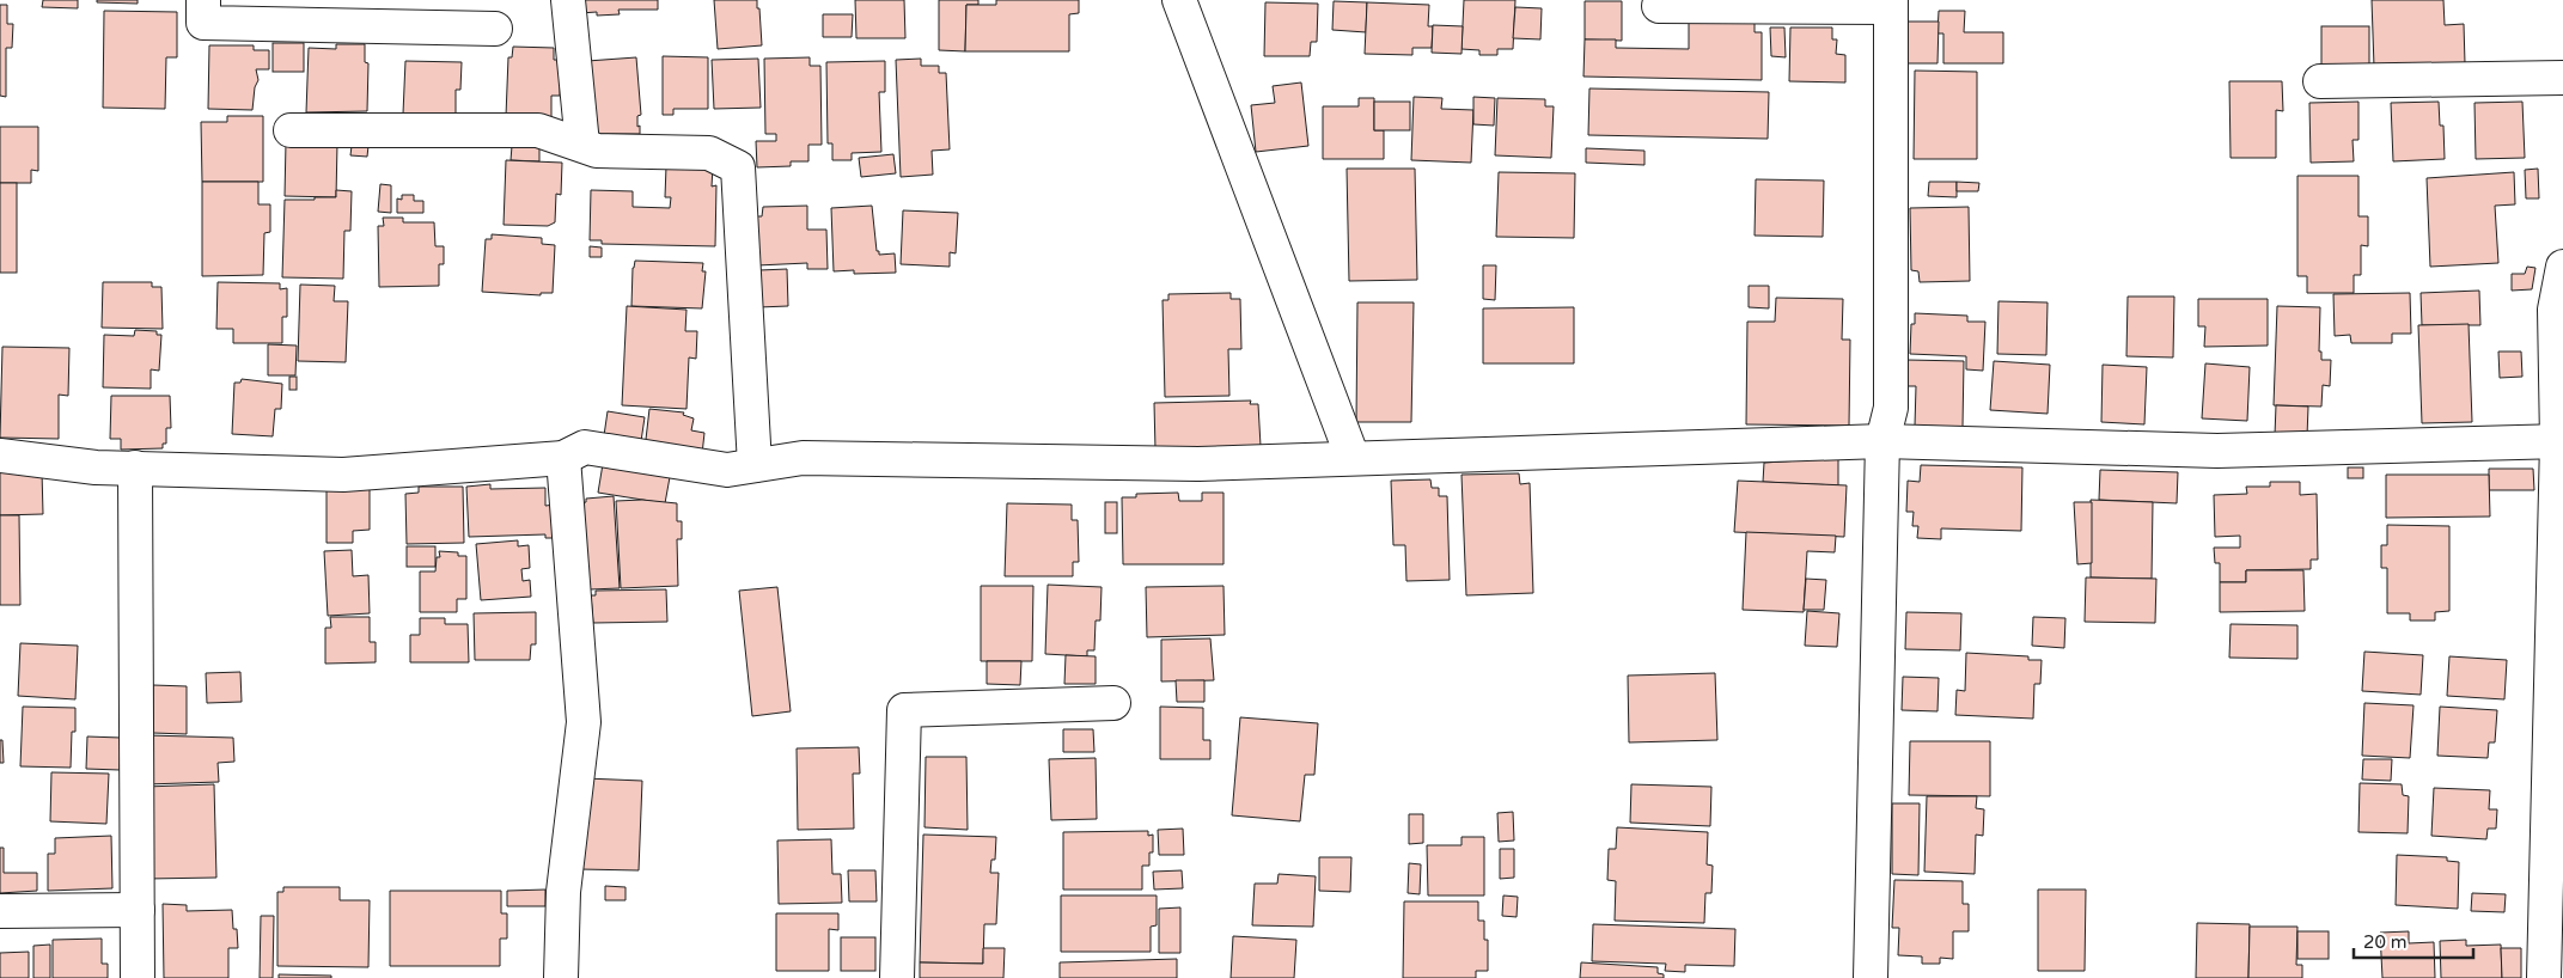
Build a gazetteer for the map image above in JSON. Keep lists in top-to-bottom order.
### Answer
{
  "scale_bar": "20 m"
}
